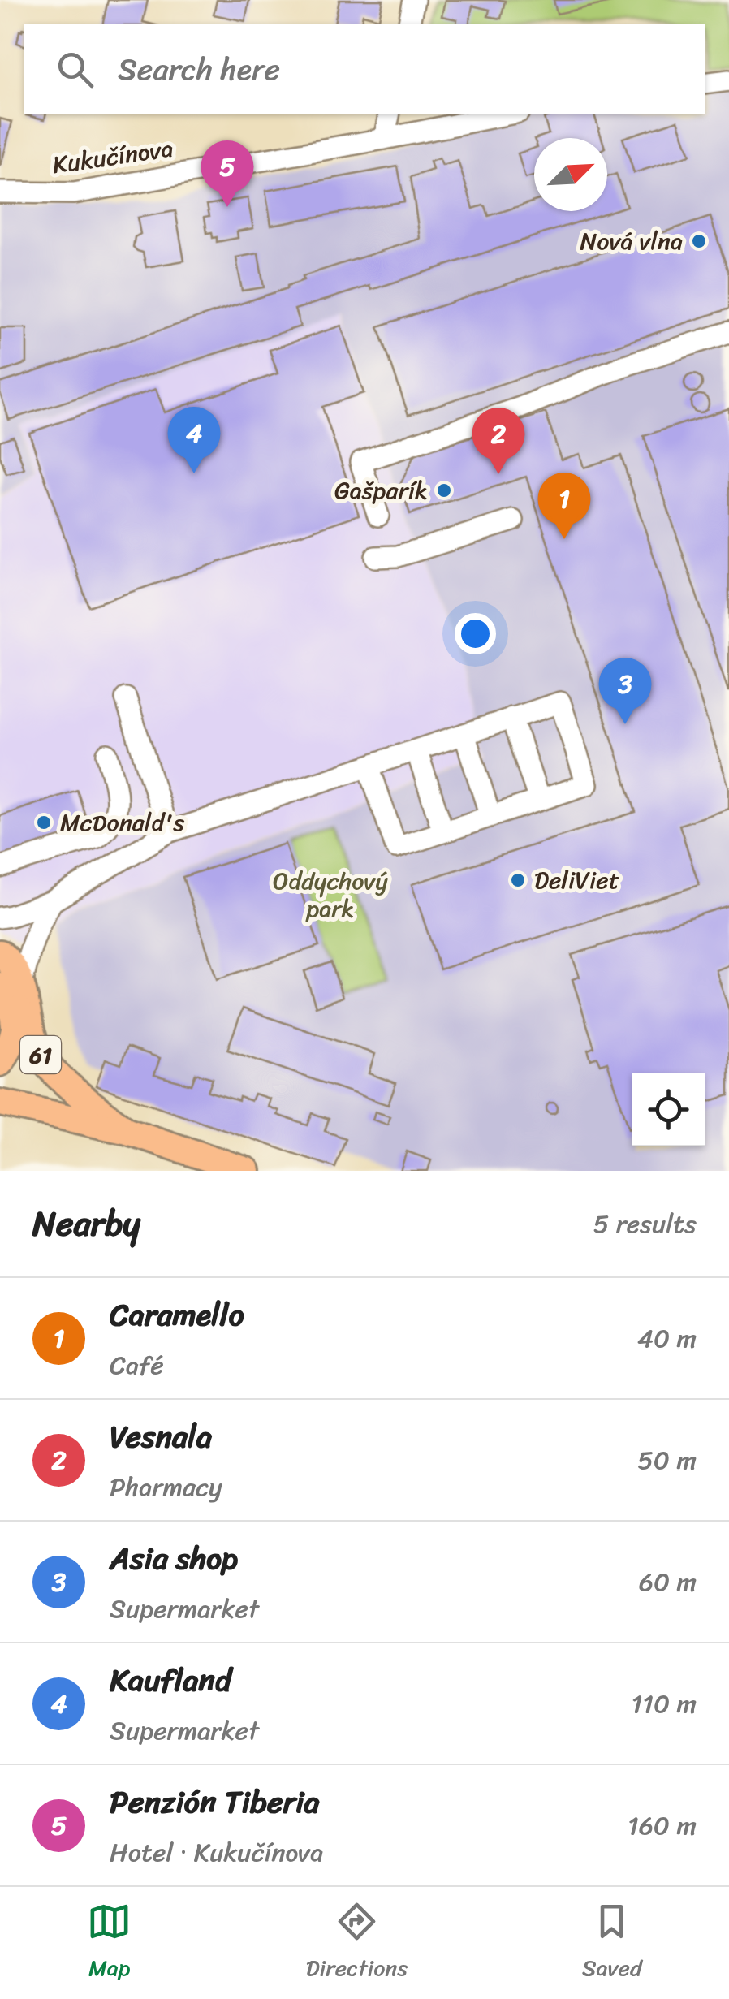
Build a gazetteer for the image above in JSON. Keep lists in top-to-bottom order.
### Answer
{
  "streets": {
    "main road": ["61"],
    "street": ["Kukučínova"]
  },
  "parks": ["Oddychový park"],
  "places": [
    "Nová vlna",
    "Gašparík",
    "McDonald's",
    "DeliViet"
  ],
  "north": "top right",
  "page": {
    "search": "Search here",
    "pins": [
      "5",
      "4",
      "2",
      "1",
      "3"
    ],
    "heading": ["Nearby", "5 results"],
    "list": [
      {
        "mark": "1",
        "name": "Caramello",
        "note": "Café",
        "value": "40 m"
      },
      {
        "mark": "2",
        "name": "Vesnala",
        "note": "Pharmacy",
        "value": "50 m"
      },
      {
        "mark": "3",
        "name": "Asia shop",
        "note": "Supermarket",
        "value": "60 m"
      },
      {
        "mark": "4",
        "name": "Kaufland",
        "note": "Supermarket",
        "value": "110 m"
      },
      {
        "mark": "5",
        "name": "Penzión Tiberia",
        "note": "Hotel · Kukučínova",
        "value": "160 m"
      }
    ],
    "nav": ["Map", "Directions", "Saved"]
  }
}
